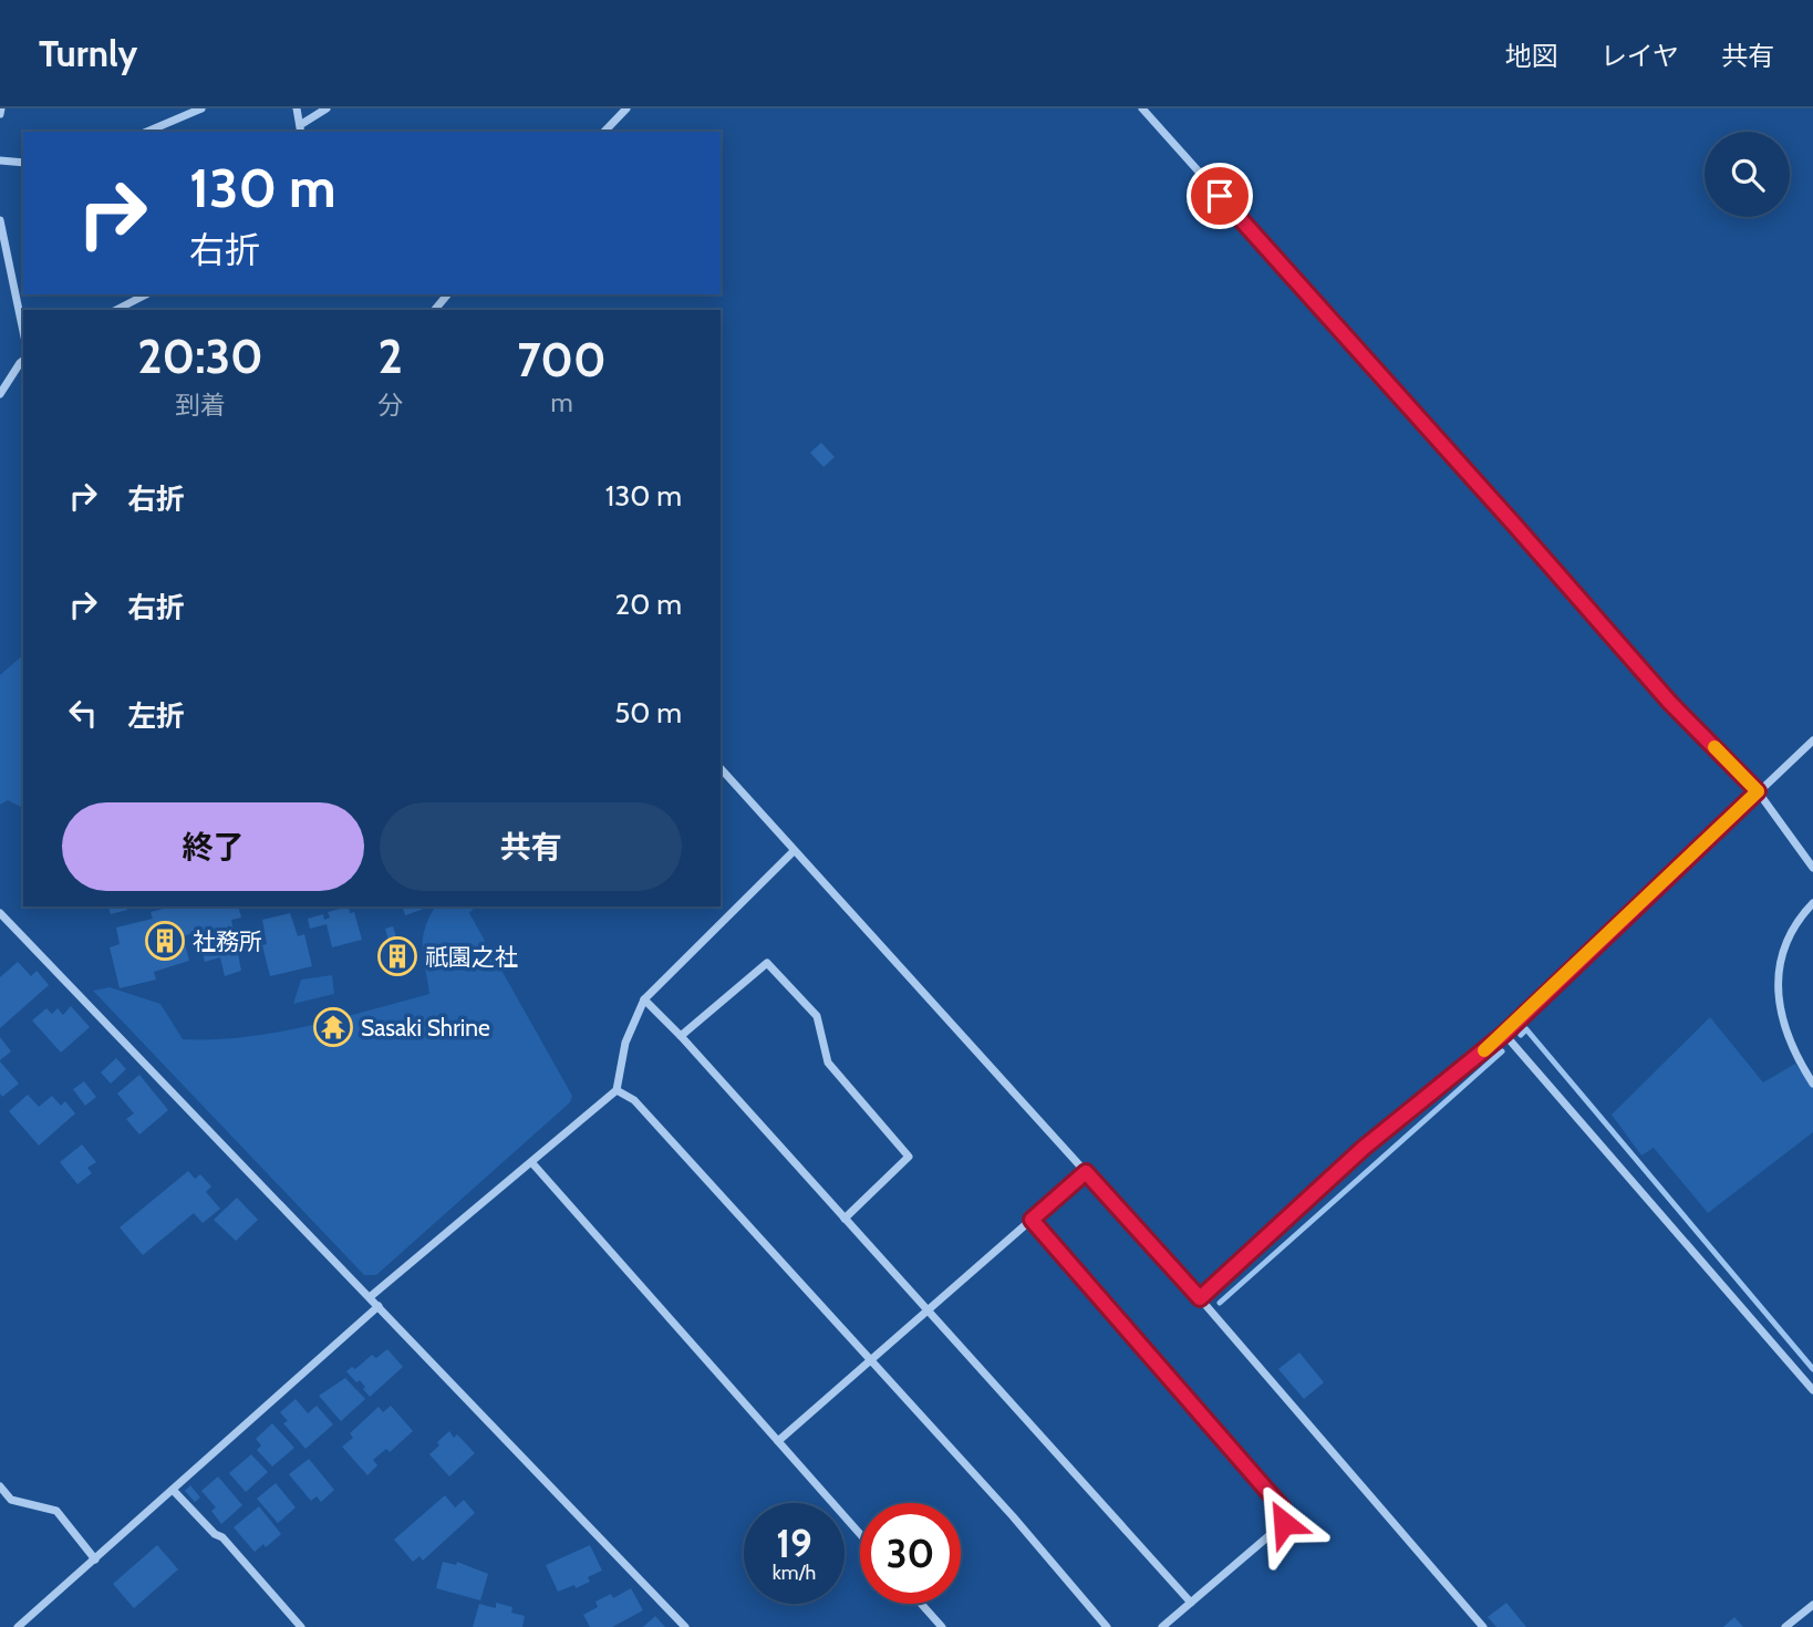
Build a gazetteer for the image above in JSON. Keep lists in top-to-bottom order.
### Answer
{
  "places": {
    "building": ["社務所", "祇園之社"],
    "temple": ["Sasaki Shrine"]
  },
  "page": {
    "header": "Turnly",
    "nav": ["地図", "レイヤ", "共有"],
    "turn": ["130 m", "右折"],
    "eta": [
      "20:30",
      "到着",
      "2",
      "分",
      "700",
      "m"
    ],
    "list": [
      {
        "name": "右折",
        "value": "130 m"
      },
      {
        "name": "右折",
        "value": "20 m"
      },
      {
        "name": "左折",
        "value": "50 m"
      }
    ],
    "buttons": ["終了", "共有"],
    "speed": "19 km/h",
    "limit": "30"
  }
}
